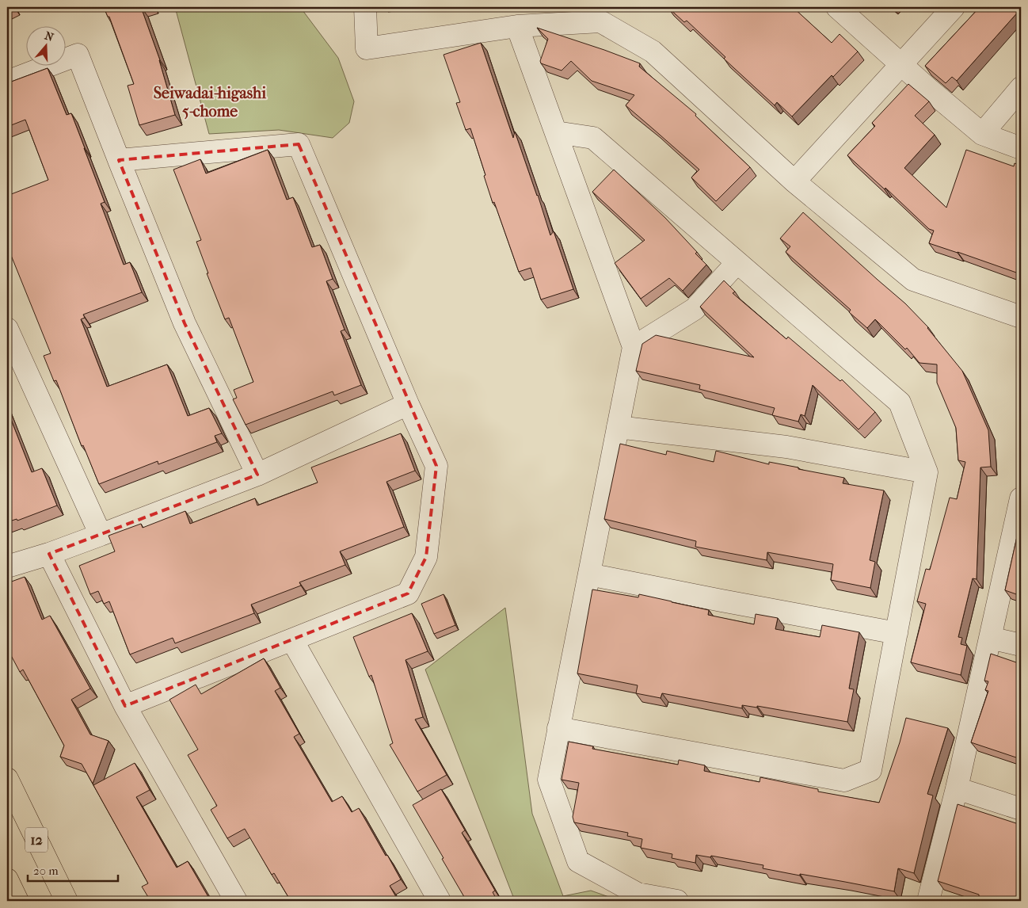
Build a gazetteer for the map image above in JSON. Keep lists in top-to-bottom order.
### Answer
{
  "streets": {
    "main road": ["12"]
  },
  "districts": ["Seiwadai-higashi 5-chome"],
  "scale_bar": "20 m",
  "north": "top"
}
